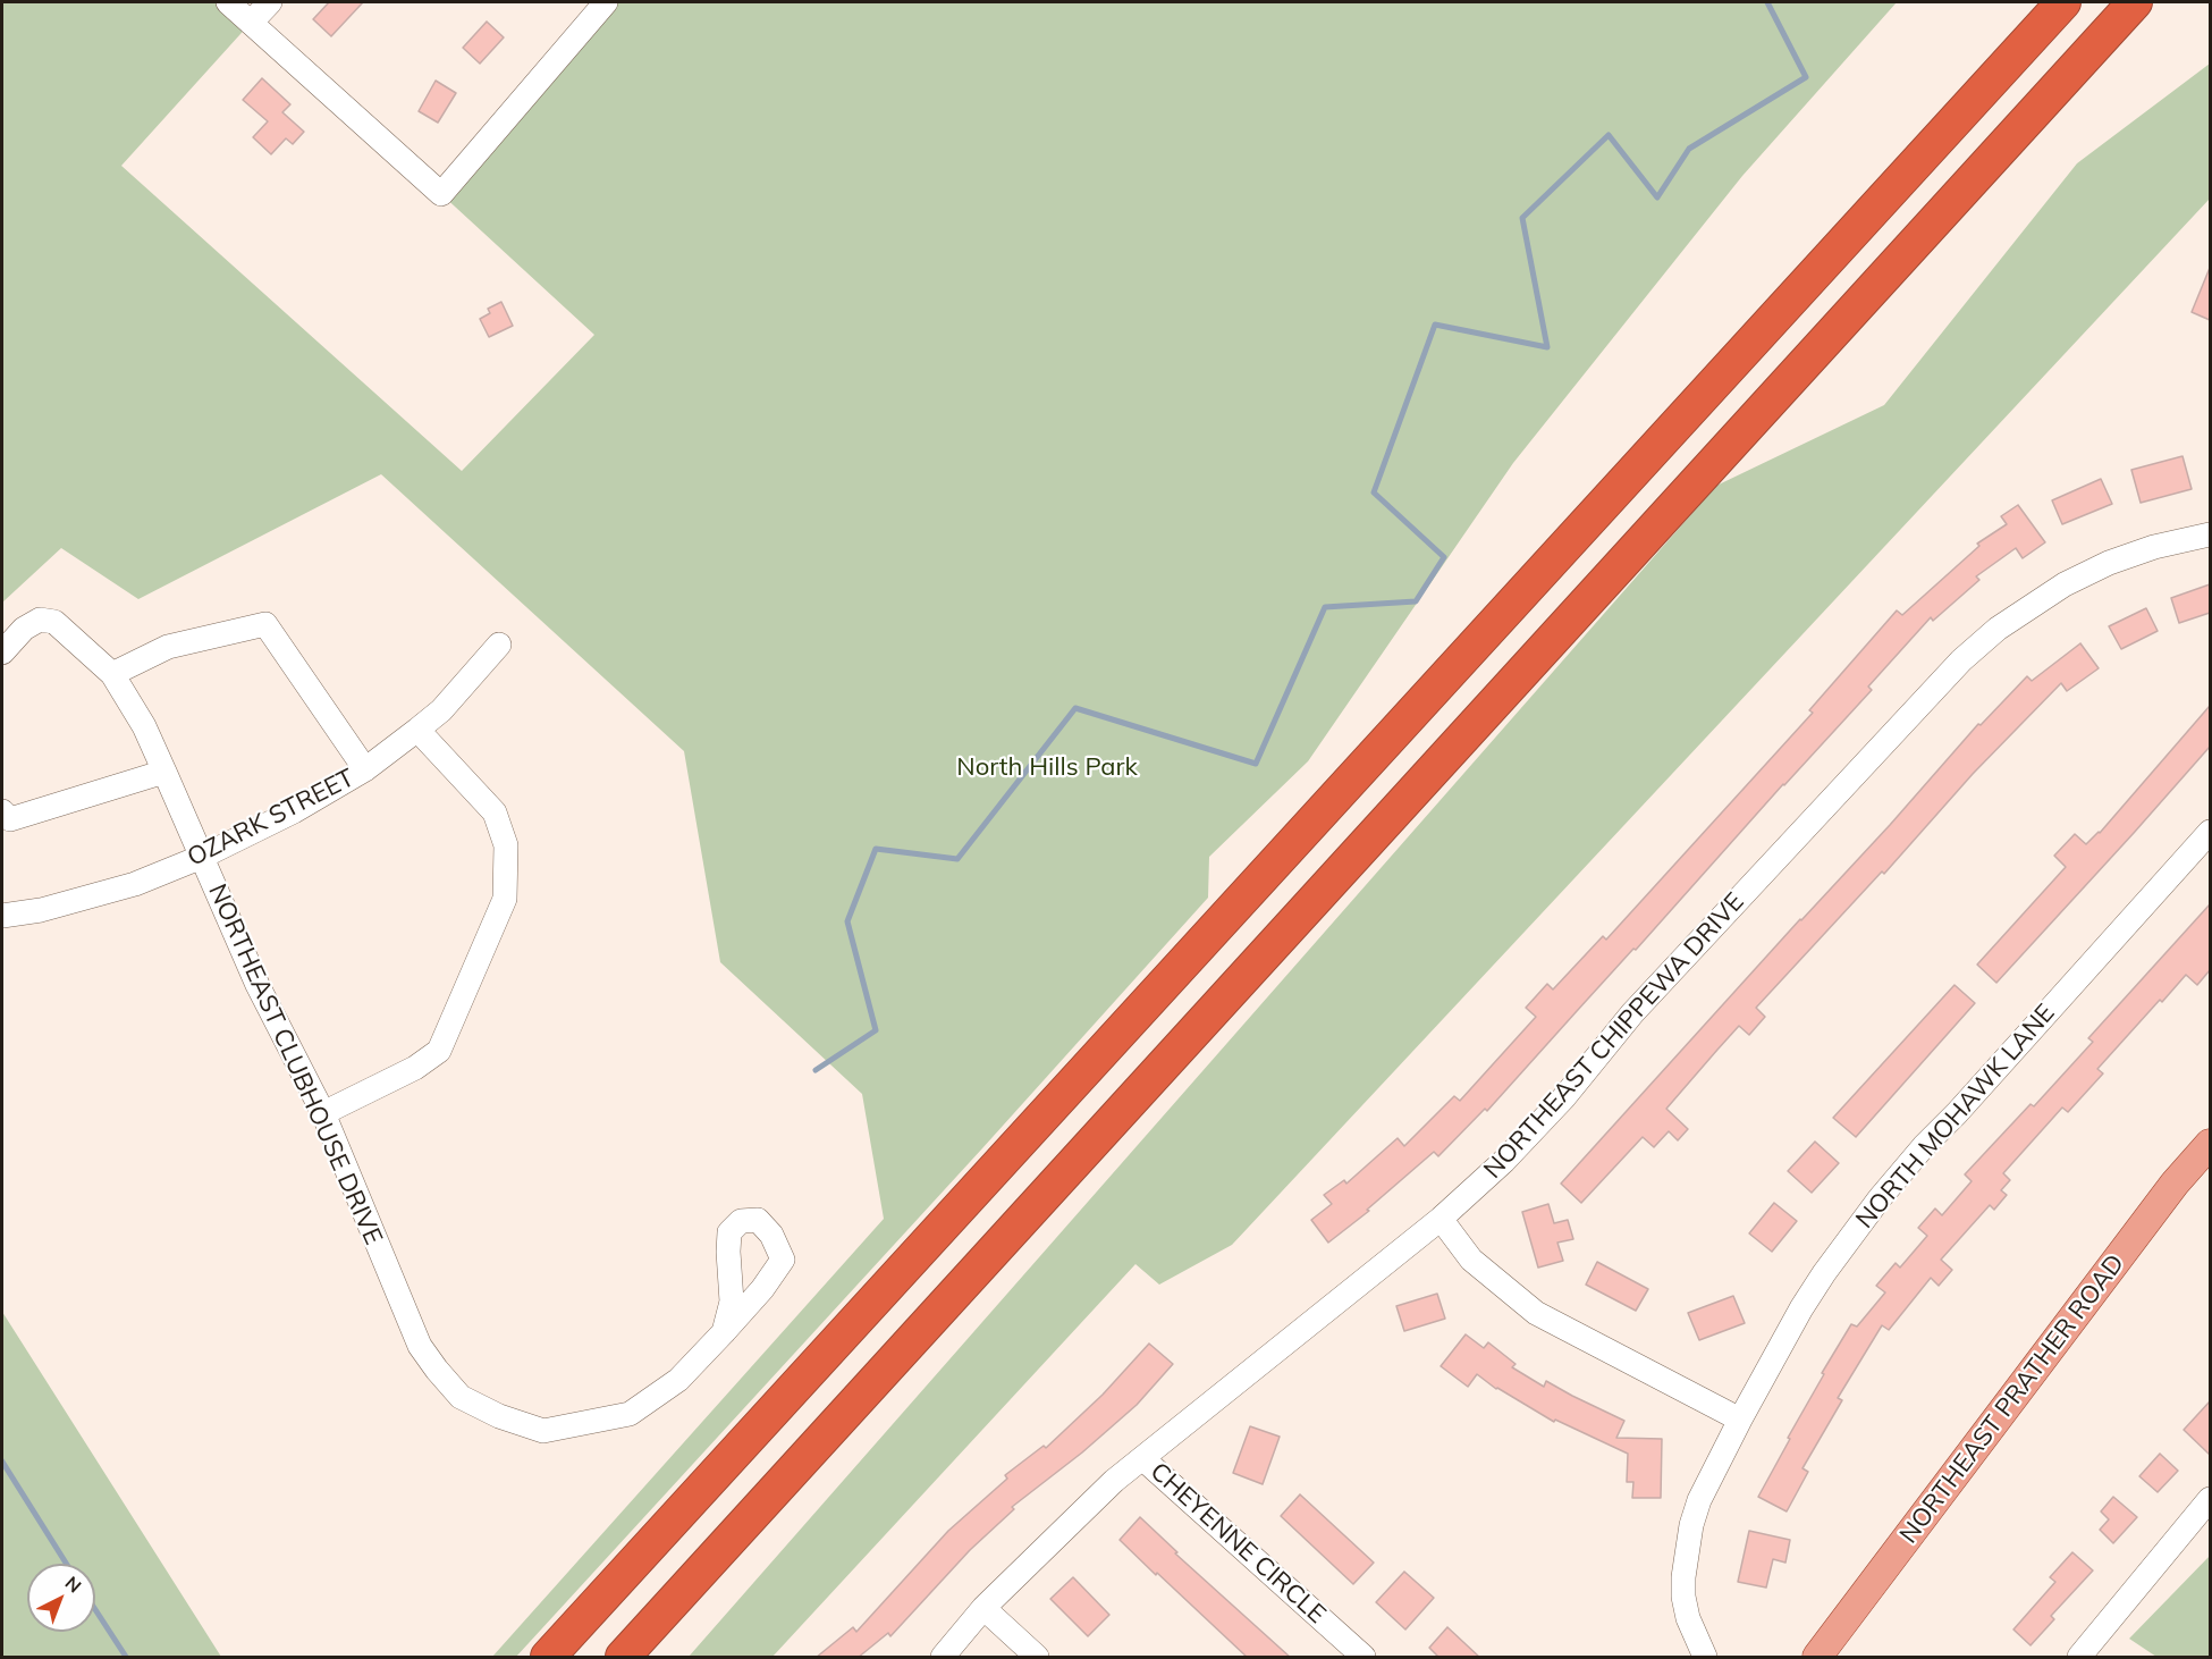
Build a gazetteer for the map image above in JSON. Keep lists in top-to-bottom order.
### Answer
{
  "streets": {
    "main road": ["NORTHEAST PRATHER ROAD"],
    "street": [
      "OZARK STREET",
      "NORTHEAST CHIPPEWA DRIVE",
      "NORTHEAST CLUBHOUSE DRIVE",
      "NORTH MOHAWK LANE",
      "CHEYENNE CIRCLE"
    ]
  },
  "crossings": [
    ["OZARK STREET", "NORTHEAST CLUBHOUSE DRIVE"],
    ["NORTHEAST CHIPPEWA DRIVE", "CHEYENNE CIRCLE"]
  ],
  "parks": ["North Hills Park"],
  "north": "top right"
}
